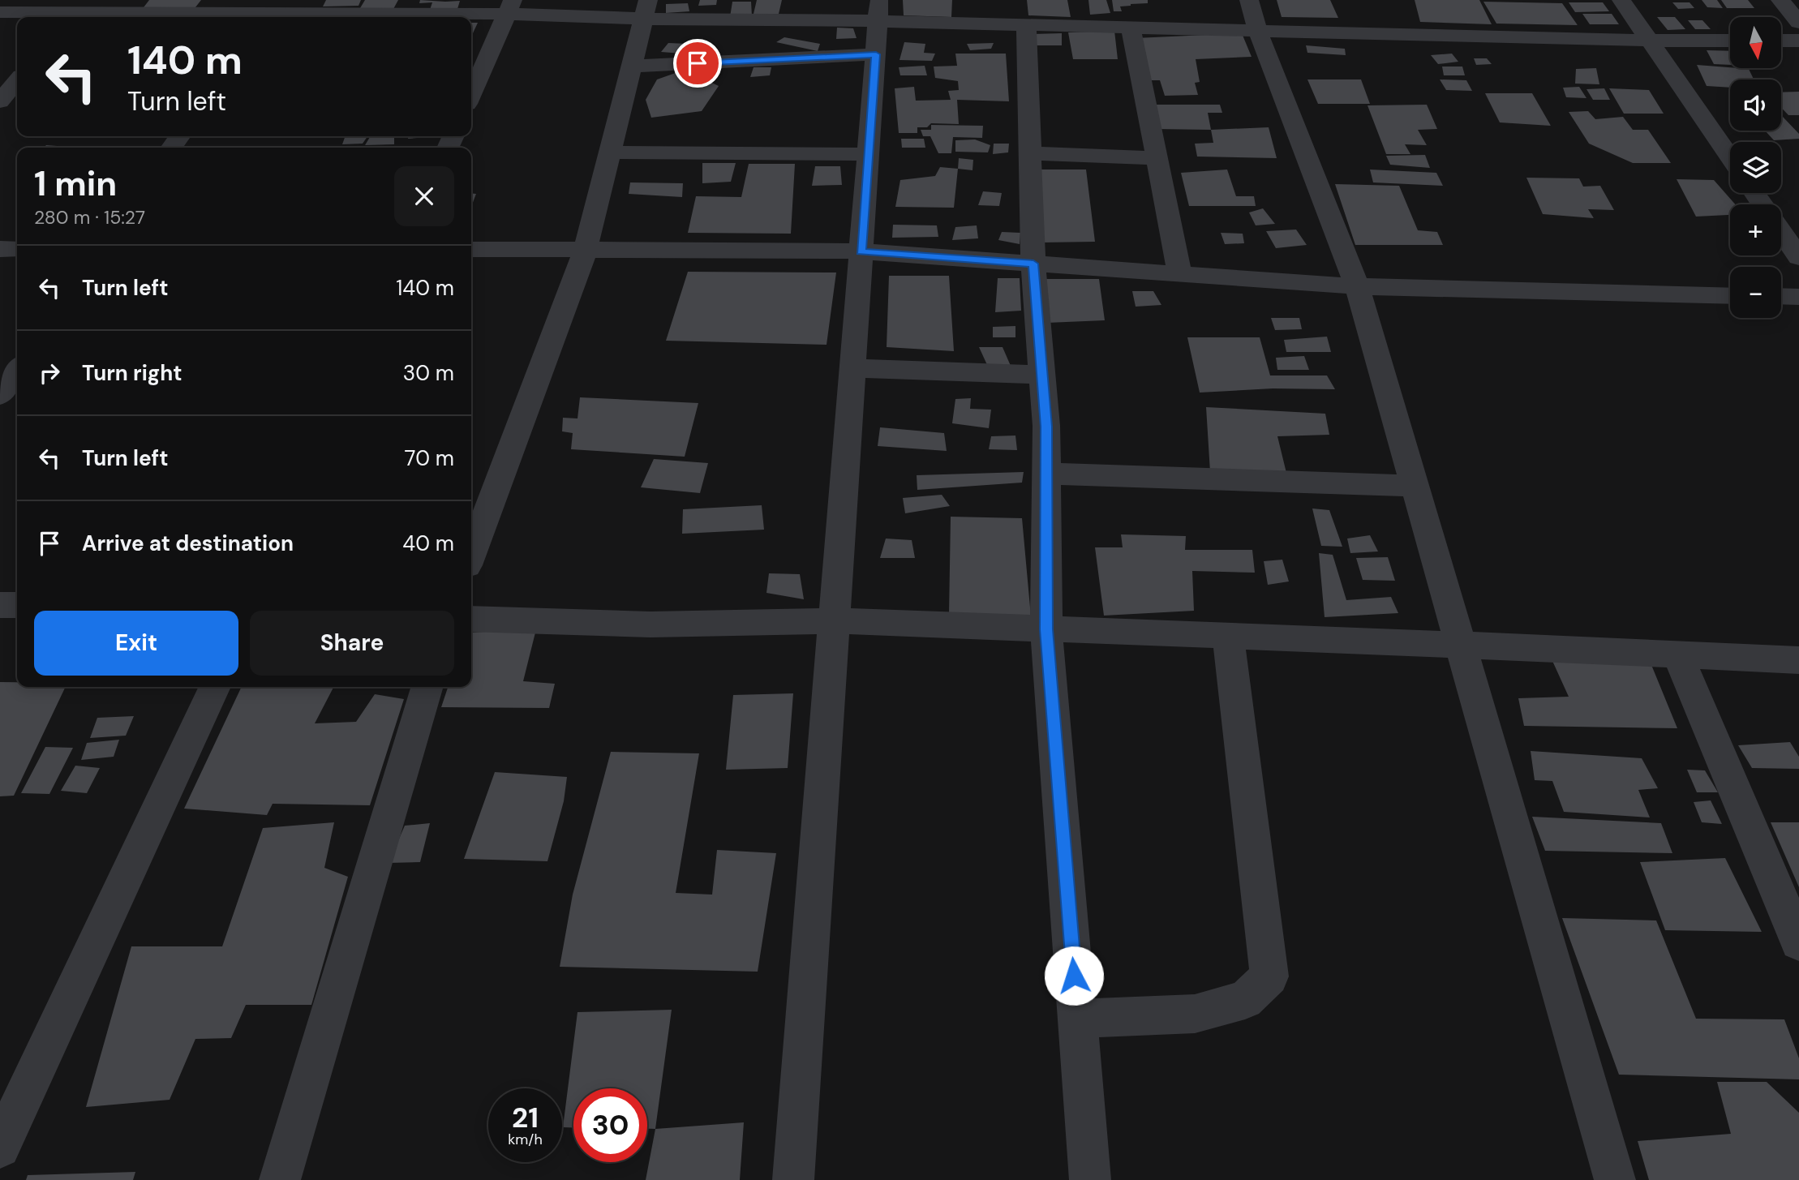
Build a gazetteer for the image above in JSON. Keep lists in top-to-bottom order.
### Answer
{
  "north": "bottom",
  "page": {
    "map_buttons": ["+", "−"],
    "turn": ["140 m", "Turn left"],
    "heading": ["1 min", "280 m · 15:27"],
    "list": [
      {
        "name": "Turn left",
        "value": "140 m"
      },
      {
        "name": "Turn right",
        "value": "30 m"
      },
      {
        "name": "Turn left",
        "value": "70 m"
      },
      {
        "name": "Arrive at destination",
        "value": "40 m"
      }
    ],
    "buttons": ["Exit", "Share"],
    "speed": "21 km/h",
    "limit": "30"
  }
}
